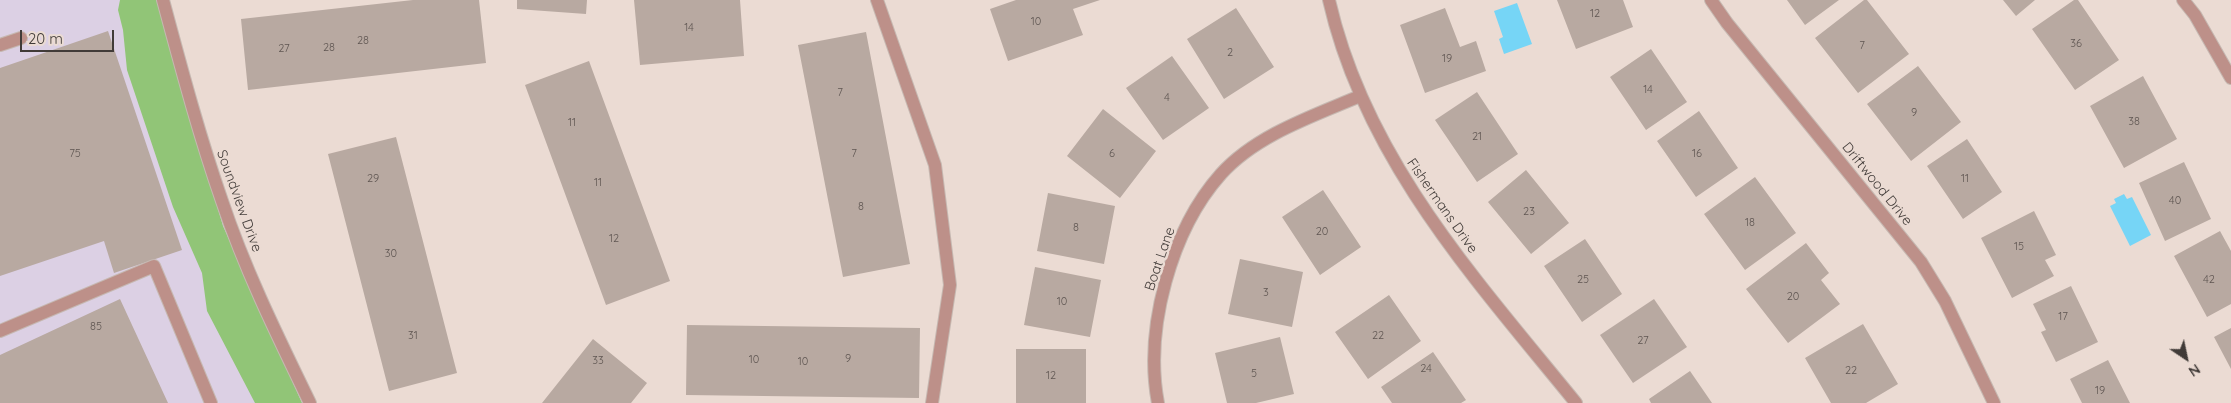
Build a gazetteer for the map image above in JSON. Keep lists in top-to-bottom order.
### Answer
{
  "streets": {
    "street": [
      "Driftwood Drive",
      "Soundview Drive",
      "Fishermans Drive",
      "Boat Lane"
    ]
  },
  "crossings": [
    ["Fishermans Drive", "Boat Lane"]
  ],
  "house_numbers": [
    "12",
    "10",
    "14",
    "28",
    "36",
    "7",
    "28",
    "27",
    "2",
    "19",
    "14",
    "7",
    "4",
    "9",
    "38",
    "11",
    "21",
    "75",
    "7",
    "6",
    "16",
    "29",
    "11",
    "11",
    "40",
    "8",
    "23",
    "18",
    "8",
    "20",
    "12",
    "15",
    "30",
    "25",
    "42",
    "3",
    "20",
    "10",
    "17",
    "85",
    "31",
    "22",
    "27",
    "9",
    "10",
    "33",
    "10",
    "24",
    "22",
    "5",
    "12",
    "19"
  ],
  "scale_bar": "20 m",
  "north": "bottom right"
}
